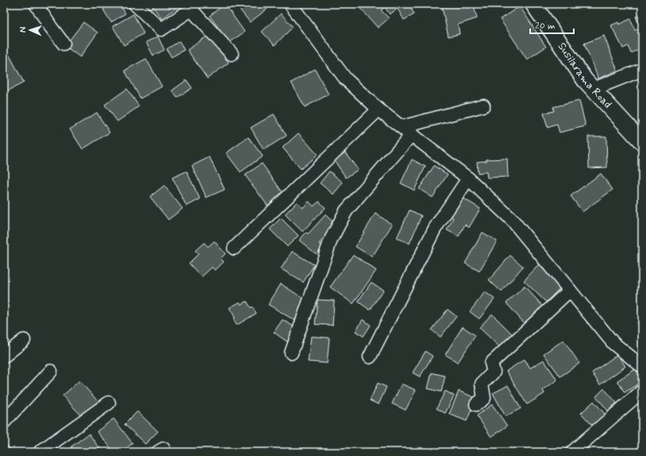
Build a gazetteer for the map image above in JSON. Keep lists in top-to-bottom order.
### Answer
{
  "streets": {
    "street": ["Susilarama Road"]
  },
  "scale_bar": "20 m",
  "north": "left"
}
